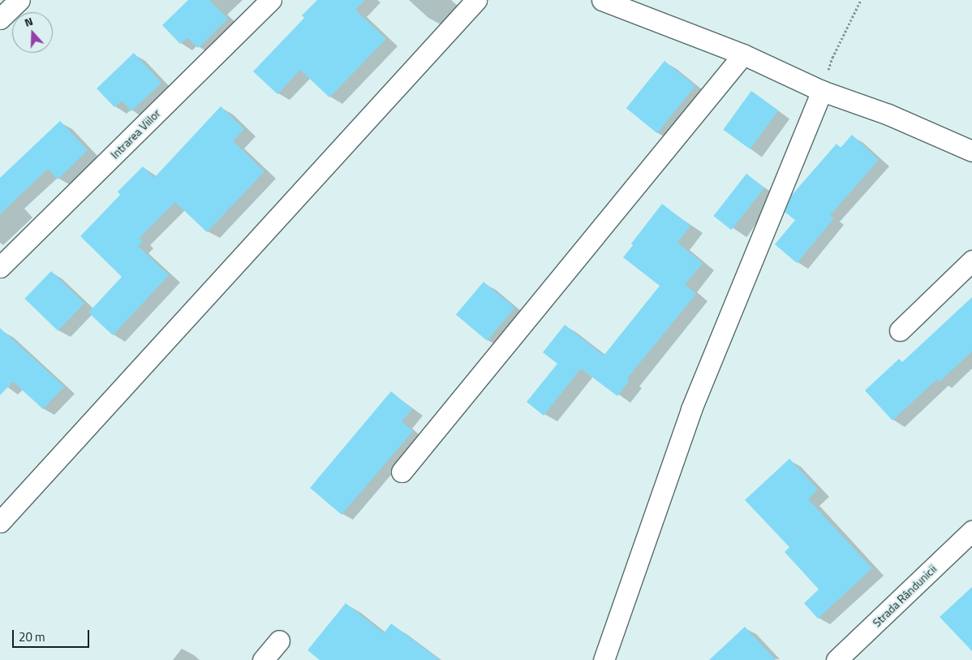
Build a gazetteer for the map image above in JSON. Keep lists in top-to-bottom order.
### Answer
{
  "streets": {
    "street": ["Intrarea Viilor", "Strada Rândunicii"]
  },
  "scale_bar": "20 m",
  "north": "top"
}
